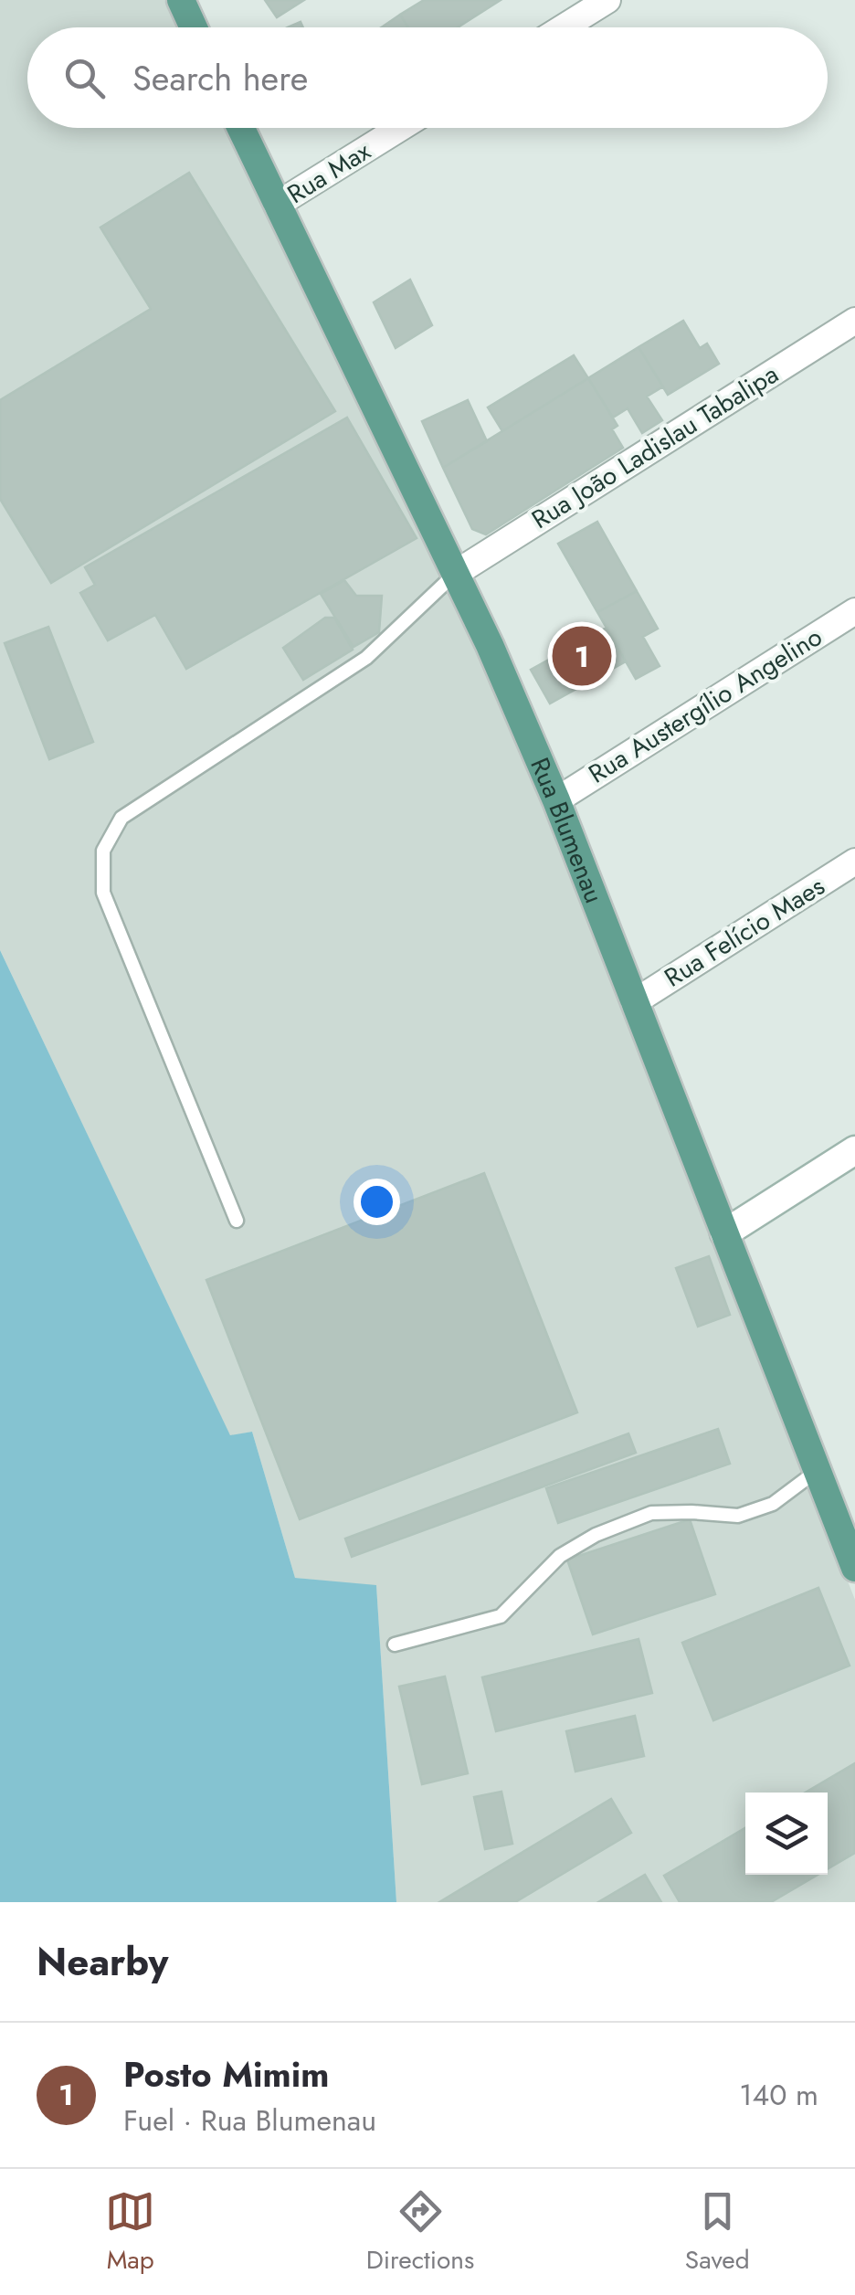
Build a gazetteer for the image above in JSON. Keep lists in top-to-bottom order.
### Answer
{
  "streets": {
    "main road": ["Rua Blumenau"],
    "street": [
      "Rua Max",
      "Rua João Ladislau Tabalipa",
      "Rua Austergílio Angelino",
      "Rua Felício Maes"
    ]
  },
  "crossings": [
    ["Rua Max", "Rua Blumenau"],
    ["Rua João Ladislau Tabalipa", "Rua Blumenau"],
    ["Rua Austergílio Angelino", "Rua Blumenau"],
    ["Rua Blumenau", "Rua Felício Maes"]
  ],
  "page": {
    "search": "Search here",
    "pins": "1",
    "heading": "Nearby",
    "list": [
      {
        "mark": "1",
        "name": "Posto Mimim",
        "note": "Fuel · Rua Blumenau",
        "value": "140 m"
      }
    ],
    "nav": ["Map", "Directions", "Saved"]
  }
}
